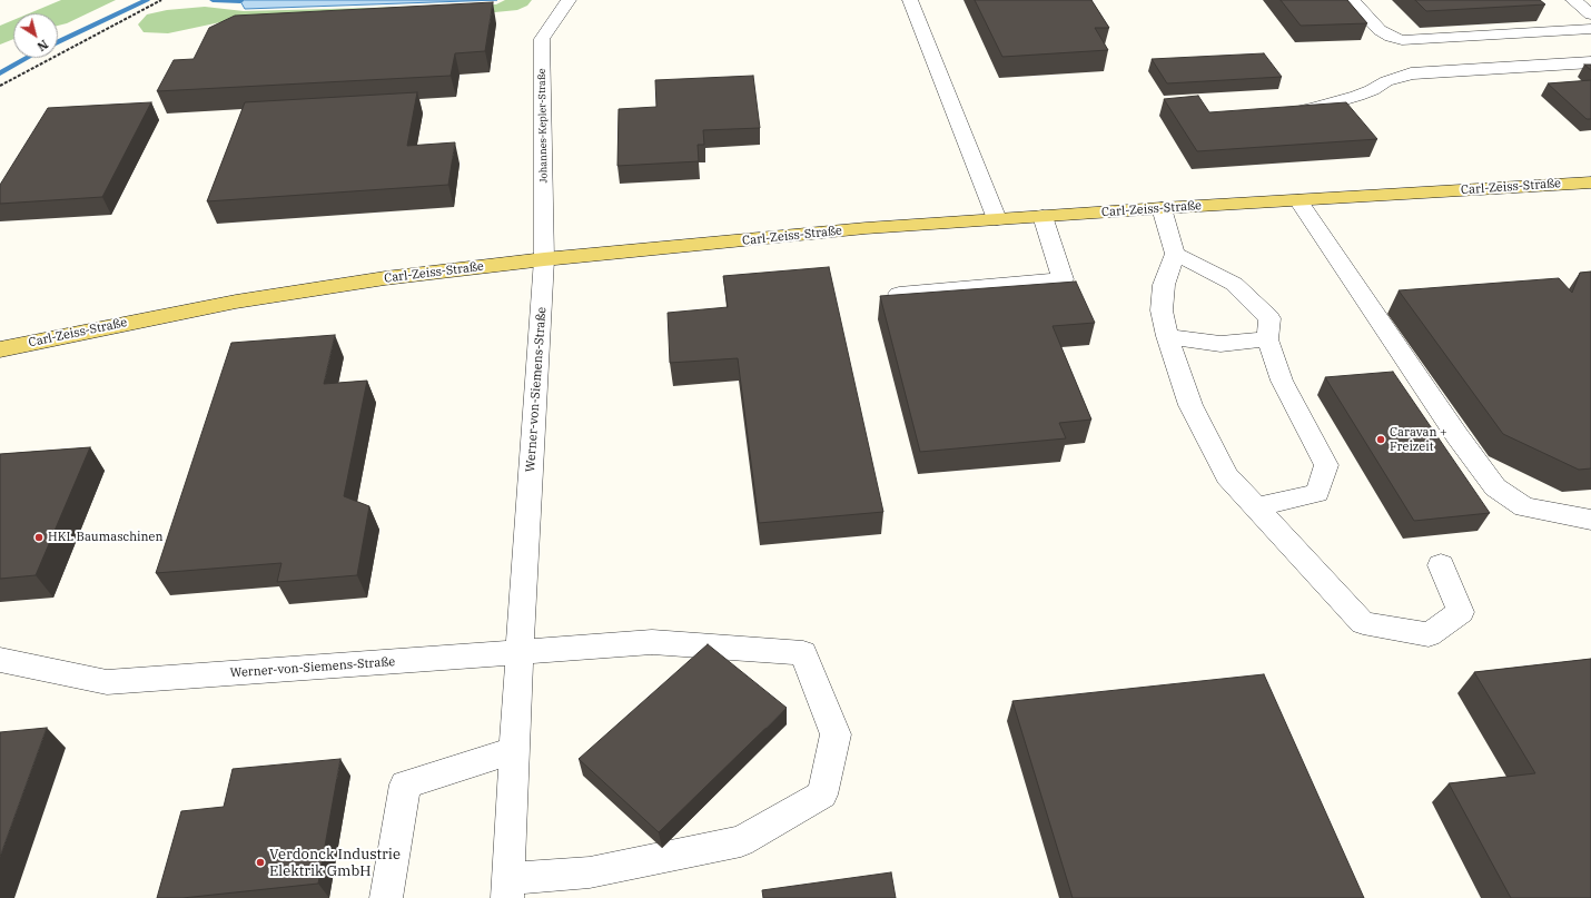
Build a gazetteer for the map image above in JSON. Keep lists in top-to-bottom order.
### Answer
{
  "streets": {
    "main road": ["Carl-Zeiss-Straße"],
    "street": ["Johannes-Kepler-Straße", "Werner-von-Siemens-Straße"]
  },
  "crossings": [
    ["Johannes-Kepler-Straße", "Carl-Zeiss-Straße"],
    ["Johannes-Kepler-Straße", "Werner-von-Siemens-Straße"],
    ["Carl-Zeiss-Straße", "Werner-von-Siemens-Straße"]
  ],
  "places": ["Caravan + Freizeit", "HKL Baumaschinen", "Verdonck Industrie Elektrik GmbH"],
  "north": "bottom right"
}
